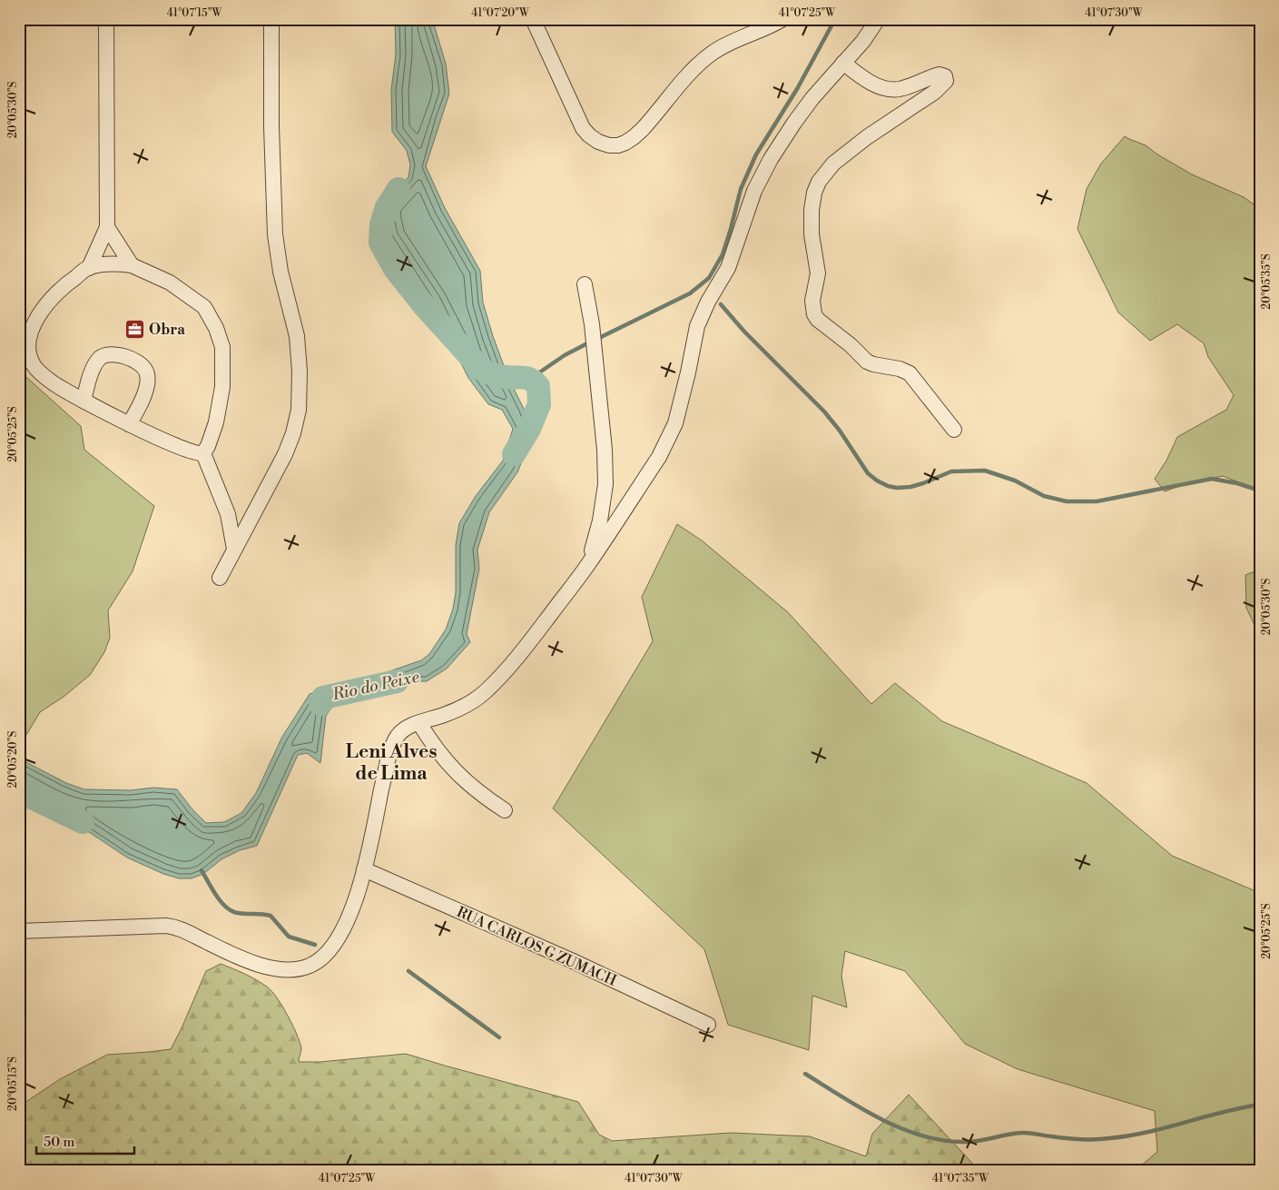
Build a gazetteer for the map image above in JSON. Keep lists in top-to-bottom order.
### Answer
{
  "streets": {
    "street": ["RUA CARLOS G ZUMACH"]
  },
  "districts": ["Leni Alves de Lima"],
  "water": ["Rio do Peixe"],
  "places": {
    "office": ["Obra"]
  },
  "scale_bar": "50 m",
  "coordinates": [
    "41°07'15\"W",
    "41°07'20\"W",
    "41°07'25\"W",
    "41°07'30\"W",
    "20°05'30\"S",
    "20°05'35\"S",
    "20°05'25\"S",
    "20°05'20\"S",
    "20°05'15\"S",
    "41°07'35\"W"
  ]
}
